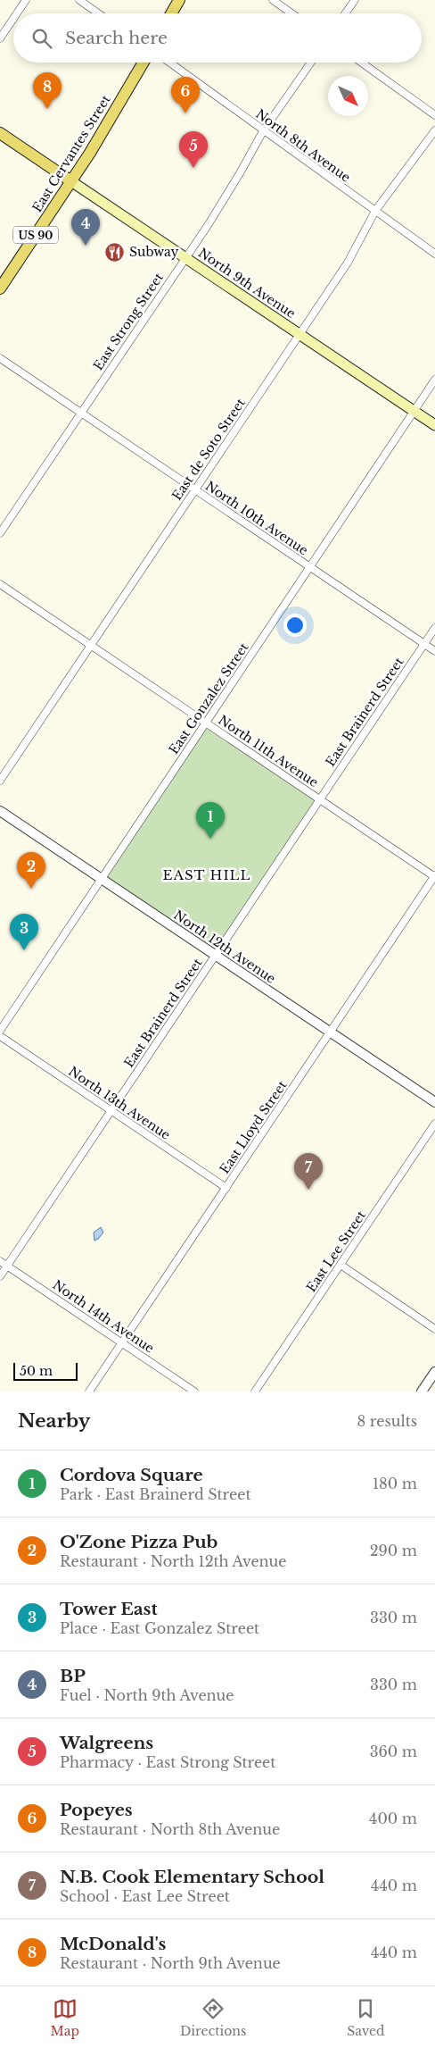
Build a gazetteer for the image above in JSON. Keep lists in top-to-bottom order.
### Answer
{
  "streets": {
    "main road": ["East Cervantes Street", "US 90", "North 9th Avenue"],
    "street": [
      "North 8th Avenue",
      "East Strong Street",
      "East de Soto Street",
      "North 10th Avenue",
      "East Gonzalez Street",
      "East Brainerd Street",
      "North 11th Avenue",
      "North 12th Avenue",
      "North 13th Avenue",
      "East Lloyd Street",
      "East Lee Street",
      "North 14th Avenue"
    ]
  },
  "crossings": [
    ["North 8th Avenue", "East Strong Street"],
    ["North 8th Avenue", "East de Soto Street"],
    ["East Cervantes Street", "North 9th Avenue"],
    ["North 9th Avenue", "East Strong Street"],
    ["North 9th Avenue", "East de Soto Street"],
    ["North 9th Avenue", "East Gonzalez Street"],
    ["East Strong Street", "North 10th Avenue"],
    ["East de Soto Street", "North 10th Avenue"],
    ["East de Soto Street", "North 11th Avenue"],
    ["North 10th Avenue", "East Gonzalez Street"],
    ["North 10th Avenue", "East Brainerd Street"],
    ["East Gonzalez Street", "North 11th Avenue"],
    ["East Gonzalez Street", "North 12th Avenue"],
    ["East Brainerd Street", "North 11th Avenue"],
    ["East Brainerd Street", "North 12th Avenue"],
    ["East Brainerd Street", "North 13th Avenue"],
    ["East Brainerd Street", "North 14th Avenue"],
    ["North 11th Avenue", "East Lloyd Street"],
    ["North 12th Avenue", "East Lloyd Street"],
    ["North 13th Avenue", "East Lloyd Street"],
    ["East Lloyd Street", "North 14th Avenue"]
  ],
  "districts": ["EAST HILL"],
  "places": {
    "restaurant": ["Subway"]
  },
  "scale_bar": "50 m",
  "north": "bottom right",
  "page": {
    "search": "Search here",
    "pins": [
      "8",
      "6",
      "5",
      "4",
      "1",
      "2",
      "3",
      "7"
    ],
    "scale": "50 m",
    "heading": ["Nearby", "8 results"],
    "list": [
      {
        "mark": "1",
        "name": "Cordova Square",
        "note": "Park · East Brainerd Street",
        "value": "180 m"
      },
      {
        "mark": "2",
        "name": "O'Zone Pizza Pub",
        "note": "Restaurant · North 12th Avenue",
        "value": "290 m"
      },
      {
        "mark": "3",
        "name": "Tower East",
        "note": "Place · East Gonzalez Street",
        "value": "330 m"
      },
      {
        "mark": "4",
        "name": "BP",
        "note": "Fuel · North 9th Avenue",
        "value": "330 m"
      },
      {
        "mark": "5",
        "name": "Walgreens",
        "note": "Pharmacy · East Strong Street",
        "value": "360 m"
      },
      {
        "mark": "6",
        "name": "Popeyes",
        "note": "Restaurant · North 8th Avenue",
        "value": "400 m"
      },
      {
        "mark": "7",
        "name": "N.B. Cook Elementary School",
        "note": "School · East Lee Street",
        "value": "440 m"
      },
      {
        "mark": "8",
        "name": "McDonald's",
        "note": "Restaurant · North 9th Avenue",
        "value": "440 m"
      }
    ],
    "nav": ["Map", "Directions", "Saved"]
  }
}
